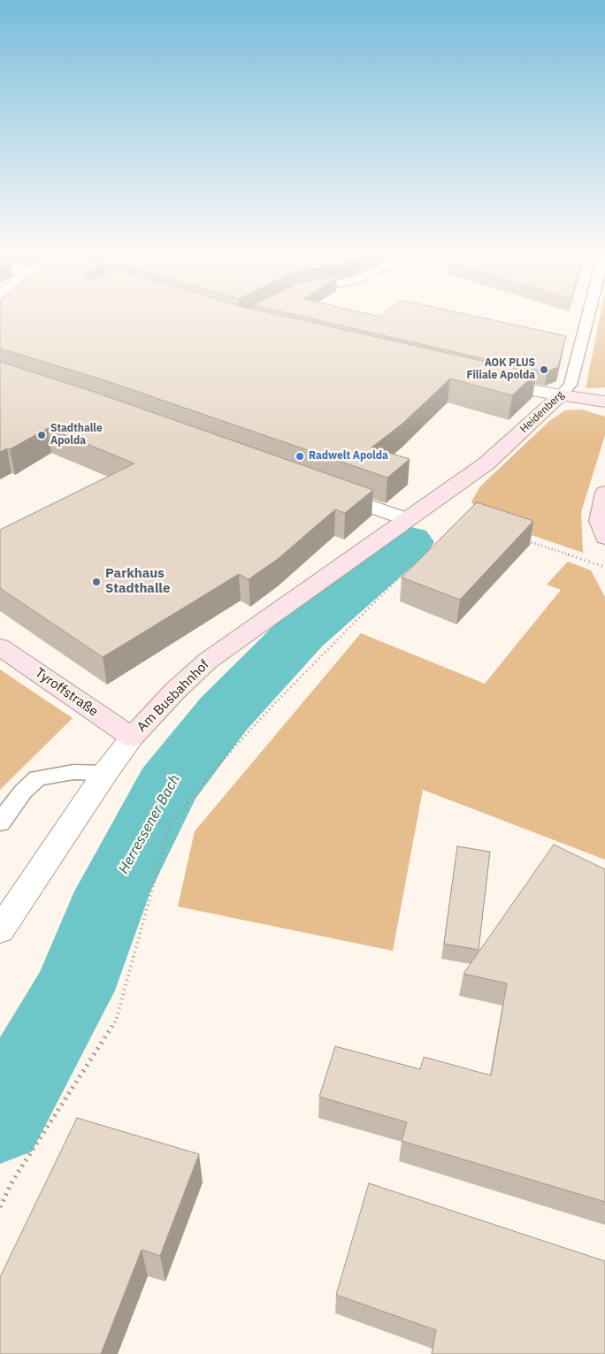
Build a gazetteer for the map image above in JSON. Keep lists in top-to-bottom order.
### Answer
{
  "streets": {
    "street": ["Heidenberg", "Tyroffstraße", "Am Busbahnhof"]
  },
  "crossings": [
    ["Heidenberg", "Am Busbahnhof"],
    ["Tyroffstraße", "Am Busbahnhof"]
  ],
  "water": ["Herressener Bach"],
  "places": [
    "AOK PLUS Filiale Apolda",
    "Stadthalle Apolda",
    "Radwelt Apolda",
    "Parkhaus Stadthalle"
  ]
}
